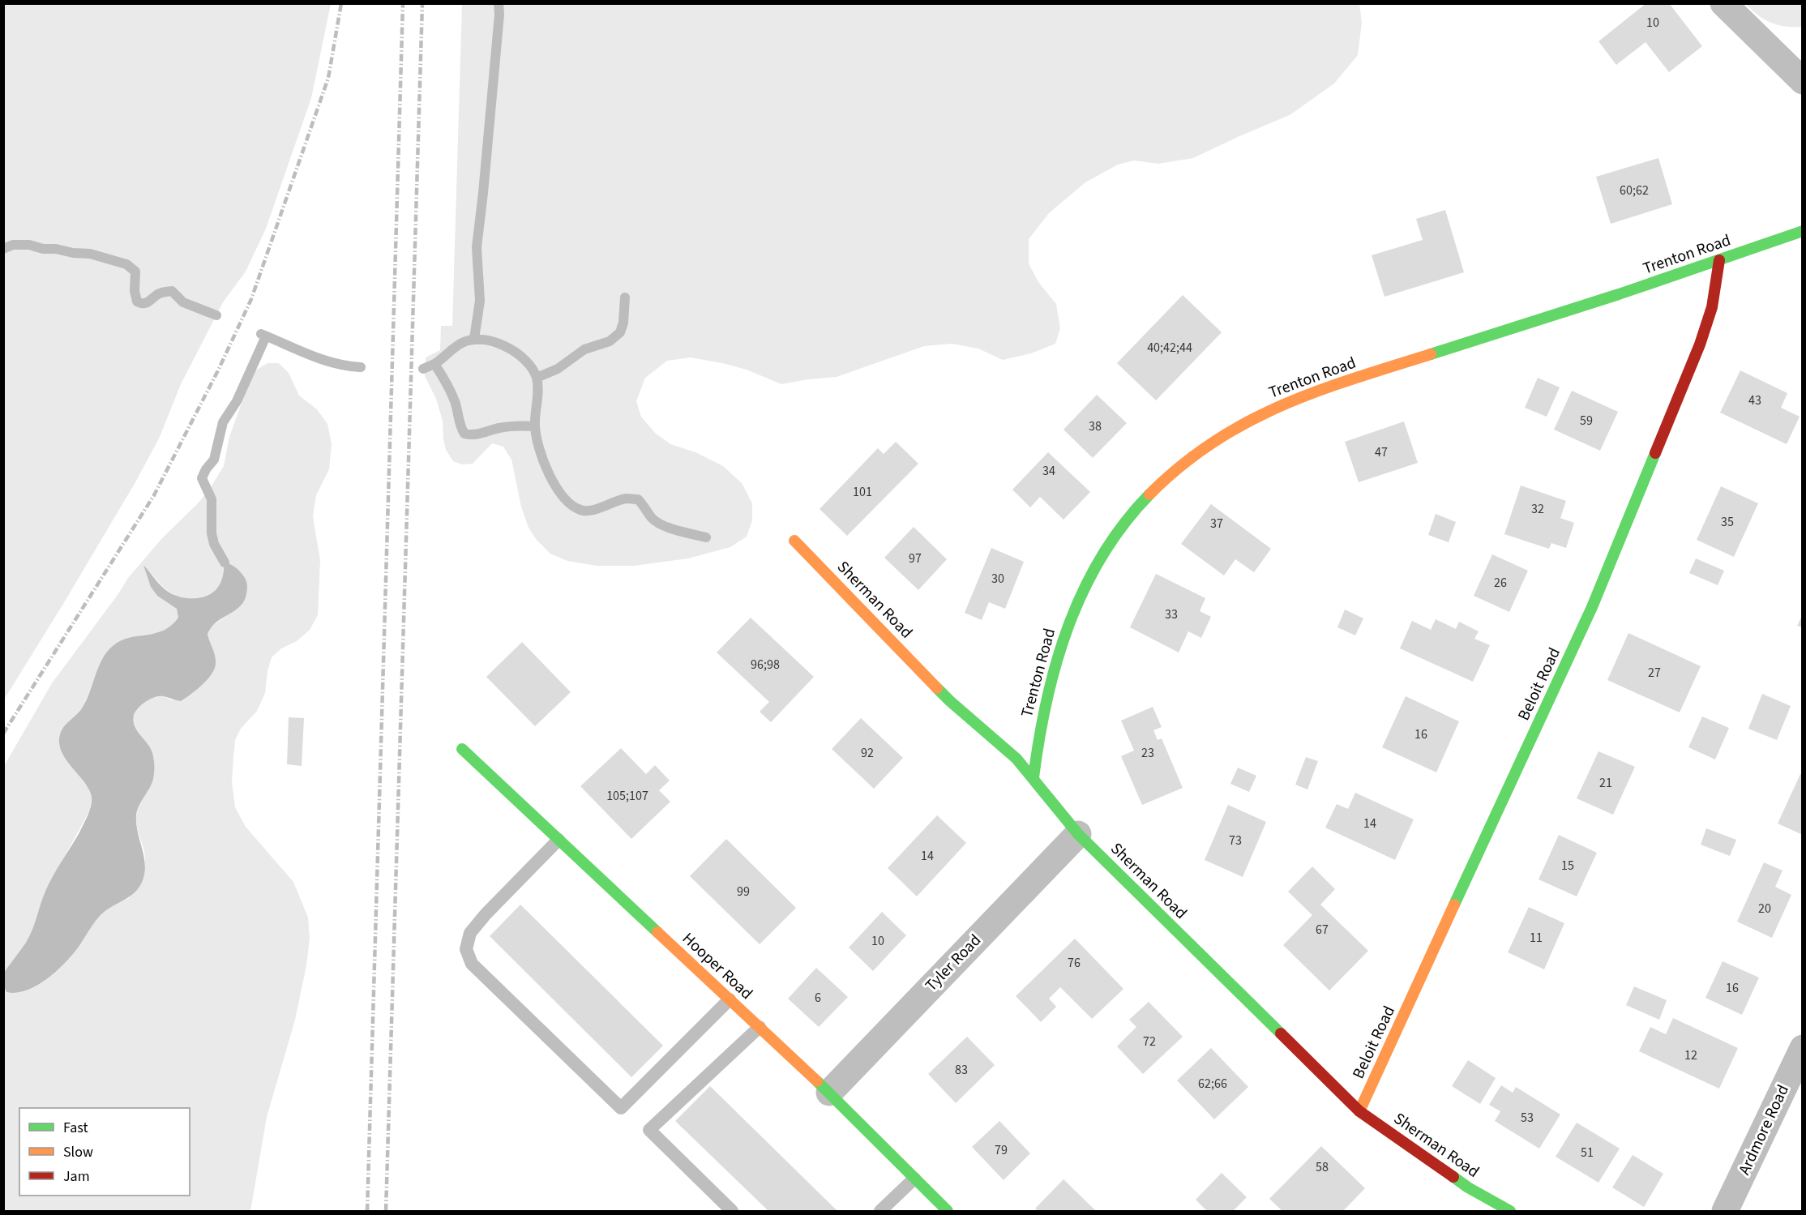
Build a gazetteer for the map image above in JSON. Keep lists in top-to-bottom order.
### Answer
{
  "streets": {
    "street": [
      "Trenton Road",
      "Sherman Road",
      "Beloit Road",
      "Tyler Road",
      "Hooper Road",
      "Ardmore Road"
    ]
  },
  "crossings": [
    ["Trenton Road", "Sherman Road"],
    ["Trenton Road", "Beloit Road"],
    ["Sherman Road", "Beloit Road"],
    ["Sherman Road", "Tyler Road"],
    ["Tyler Road", "Hooper Road"]
  ],
  "house_numbers": [
    "10",
    "60;62",
    "40;42;44",
    "43",
    "59",
    "38",
    "47",
    "34",
    "101",
    "32",
    "35",
    "37",
    "97",
    "30",
    "26",
    "33",
    "96;98",
    "27",
    "16",
    "92",
    "23",
    "21",
    "105;107",
    "14",
    "73",
    "14",
    "15",
    "99",
    "20",
    "67",
    "11",
    "10",
    "76",
    "16",
    "6",
    "72",
    "12",
    "83",
    "62;66",
    "53",
    "79",
    "51",
    "58"
  ],
  "legend": ["Fast", "Slow", "Jam"]
}
